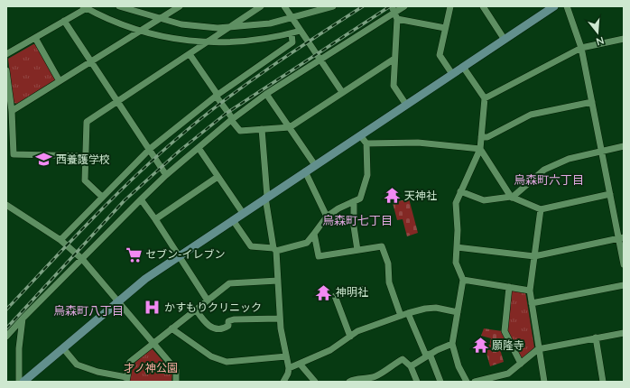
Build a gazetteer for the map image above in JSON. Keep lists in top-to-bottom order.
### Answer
{
  "districts": ["烏森町六丁目", "烏森町七丁目", "烏森町八丁目"],
  "parks": ["才ノ神公園"],
  "places": {
    "school or university": ["西養護学校"],
    "temple": ["天神社", "神明社", "願隆寺"],
    "supermarket": ["セブン-イレブン"],
    "hospital": ["かすもりクリニック"]
  },
  "north": "bottom"
}
